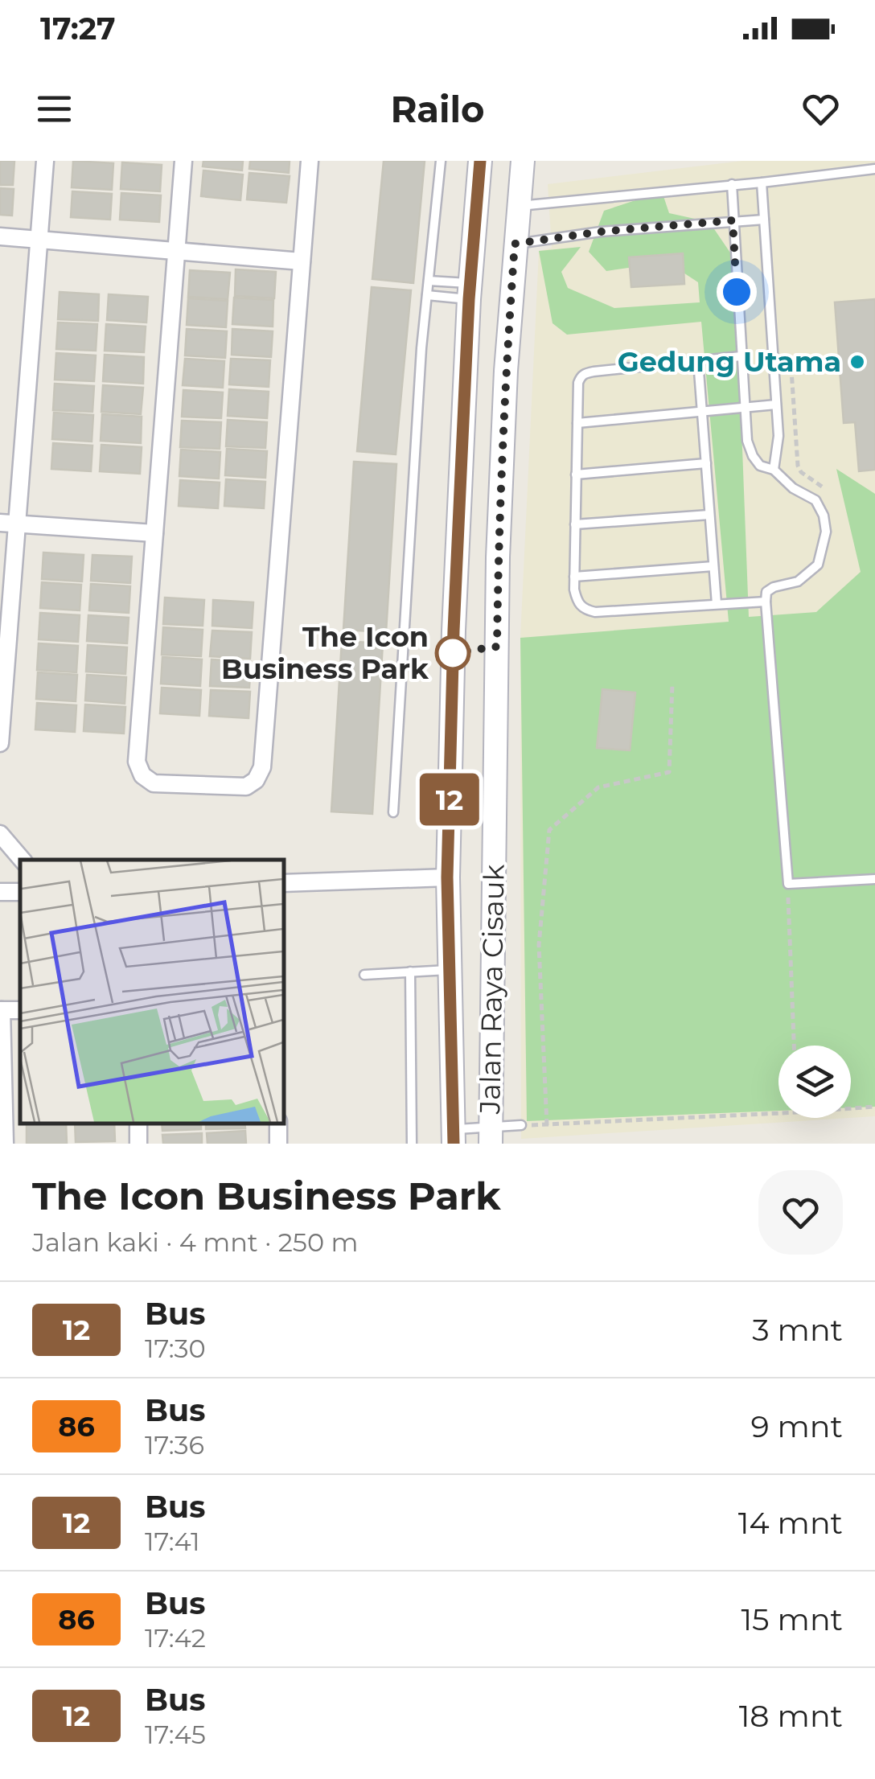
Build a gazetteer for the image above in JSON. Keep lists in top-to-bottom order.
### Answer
{
  "streets": {
    "main road": ["Jalan Raya Cisauk"]
  },
  "places": ["Gedung Utama", "The Icon Business Park"],
  "lines": ["bus line 12"],
  "page": {
    "status": "17:27",
    "header": "Railo",
    "on_map": "12",
    "heading": ["The Icon Business Park", "Jalan kaki · 4 mnt · 250 m"],
    "list": [
      {
        "mark": "12",
        "name": "Bus",
        "note": "17:30",
        "value": "3 mnt"
      },
      {
        "mark": "86",
        "name": "Bus",
        "note": "17:36",
        "value": "9 mnt"
      },
      {
        "mark": "12",
        "name": "Bus",
        "note": "17:41",
        "value": "14 mnt"
      },
      {
        "mark": "86",
        "name": "Bus",
        "note": "17:42",
        "value": "15 mnt"
      },
      {
        "mark": "12",
        "name": "Bus",
        "note": "17:45",
        "value": "18 mnt"
      }
    ]
  }
}
